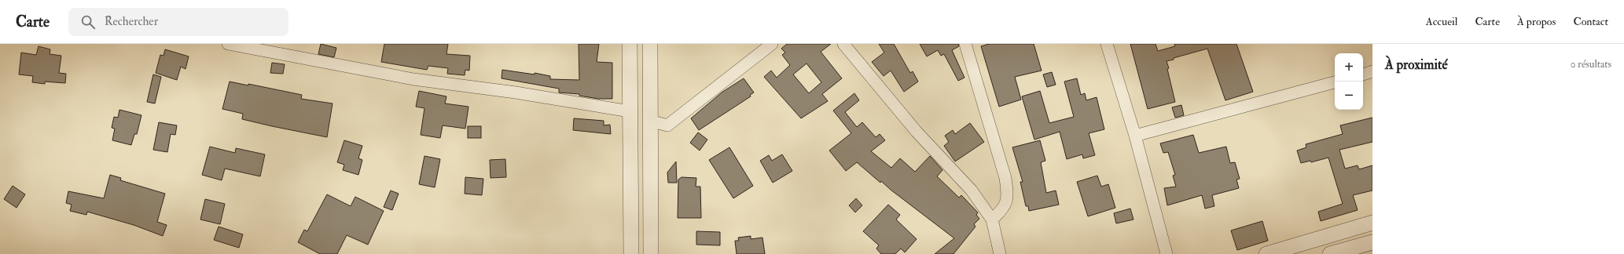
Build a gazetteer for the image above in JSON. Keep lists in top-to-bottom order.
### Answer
{
  "page": {
    "header": "Carte",
    "search": "Rechercher",
    "nav": [
      "Accueil",
      "Carte",
      "À propos",
      "Contact"
    ],
    "heading": ["À proximité", "0 résultats"],
    "map_buttons": ["+", "−"]
  }
}
